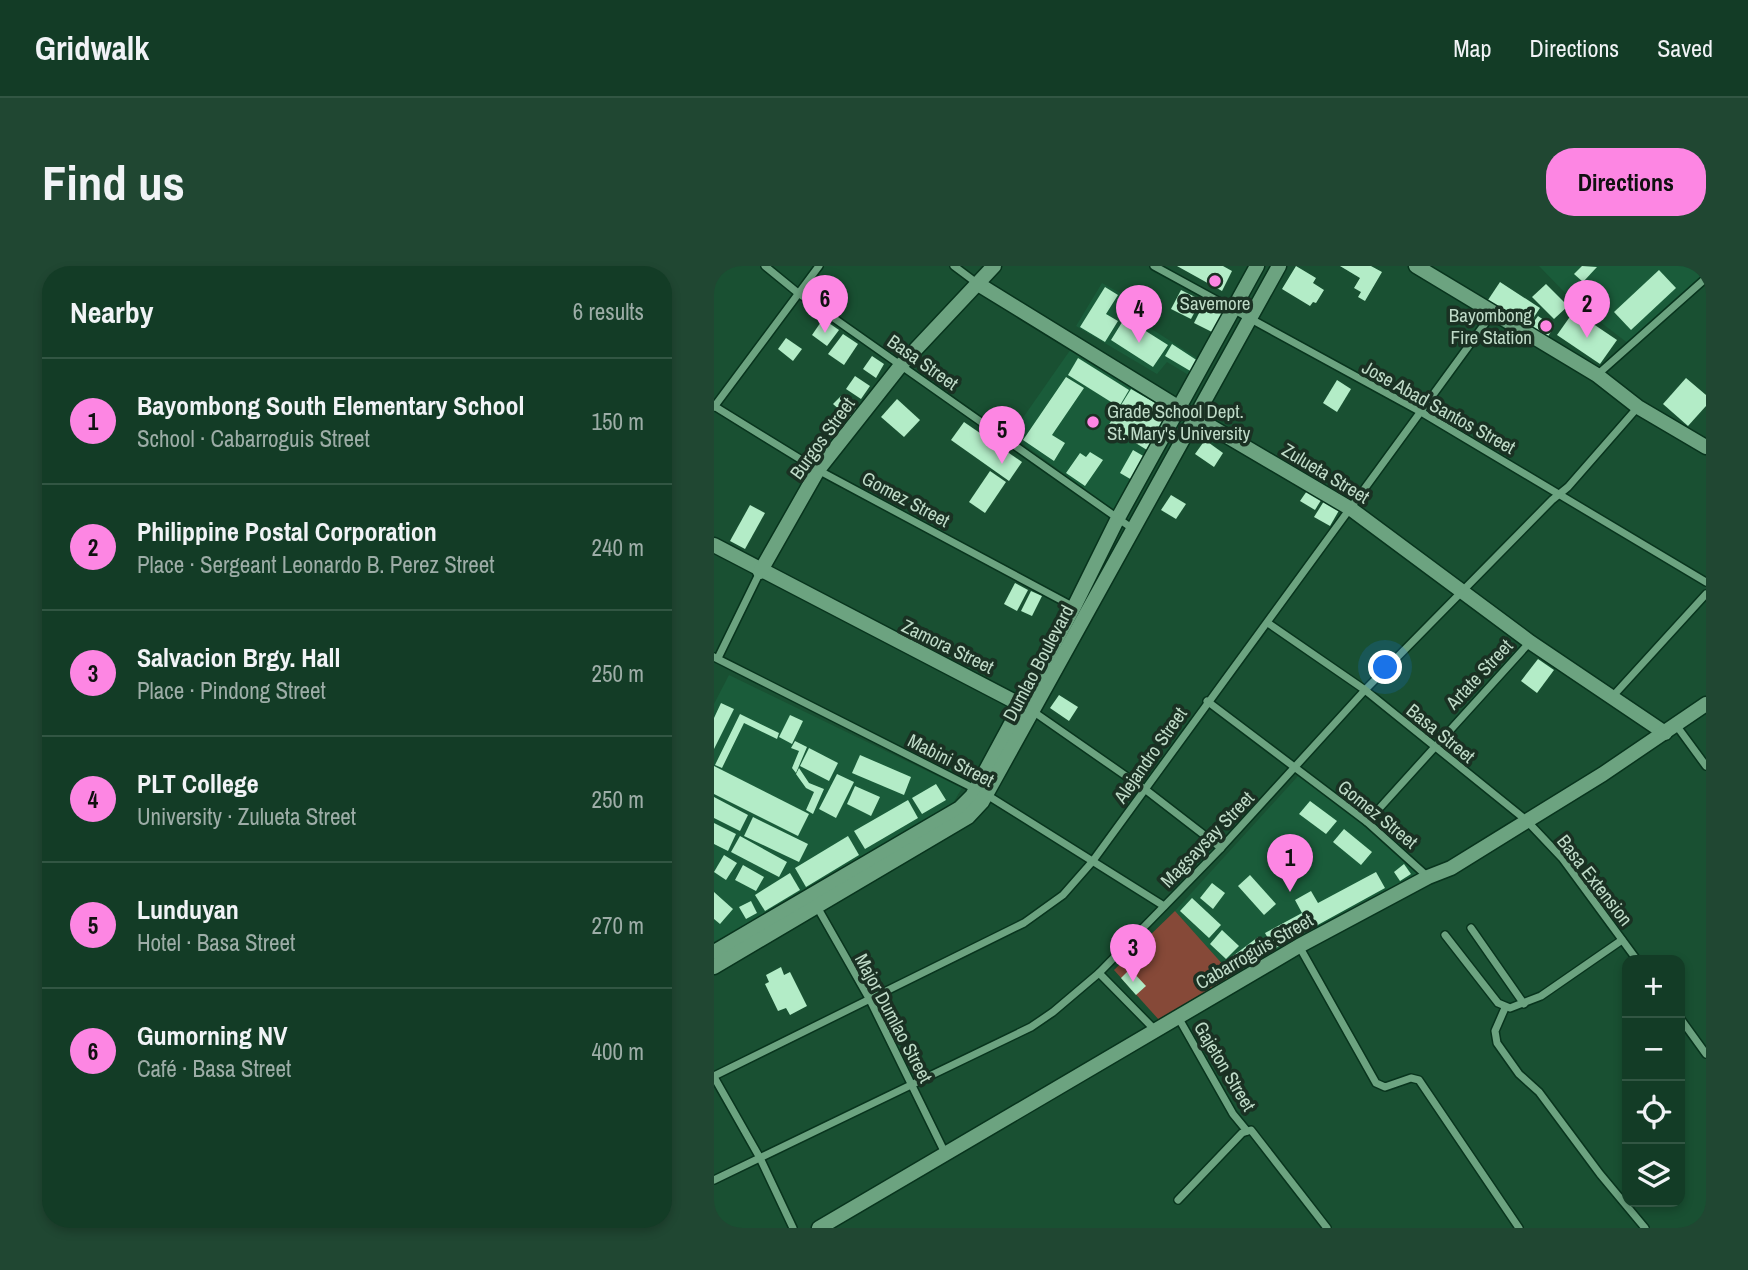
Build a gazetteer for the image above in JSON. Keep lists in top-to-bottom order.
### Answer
{
  "streets": {
    "street": [
      "Basa Street",
      "Jose Abad Santos Street",
      "Burgos Street",
      "Zulueta Street",
      "Gomez Street",
      "Zamora Street",
      "Dumlao Boulevard",
      "Artate Street",
      "Alejandro Street",
      "Mabini Street",
      "Magsaysay Street",
      "Basa Extension",
      "Cabarroguis Street",
      "Major Dumlao Street",
      "Gajeton Street"
    ]
  },
  "crossings": [
    ["Basa Street", "Burgos Street"],
    ["Basa Street", "Dumlao Boulevard"],
    ["Basa Street", "Artate Street"],
    ["Basa Street", "Alejandro Street"],
    ["Basa Street", "Magsaysay Street"],
    ["Basa Street", "Basa Extension"],
    ["Basa Street", "Cabarroguis Street"],
    ["Jose Abad Santos Street", "Dumlao Boulevard"],
    ["Jose Abad Santos Street", "Alejandro Street"],
    ["Jose Abad Santos Street", "Magsaysay Street"],
    ["Burgos Street", "Zulueta Street"],
    ["Burgos Street", "Gomez Street"],
    ["Burgos Street", "Zamora Street"],
    ["Burgos Street", "Mabini Street"],
    ["Zulueta Street", "Dumlao Boulevard"],
    ["Zulueta Street", "Artate Street"],
    ["Zulueta Street", "Alejandro Street"],
    ["Zulueta Street", "Magsaysay Street"],
    ["Zulueta Street", "Cabarroguis Street"],
    ["Gomez Street", "Dumlao Boulevard"],
    ["Gomez Street", "Artate Street"],
    ["Gomez Street", "Alejandro Street"],
    ["Gomez Street", "Magsaysay Street"],
    ["Gomez Street", "Cabarroguis Street"],
    ["Zamora Street", "Dumlao Boulevard"],
    ["Zamora Street", "Alejandro Street"],
    ["Zamora Street", "Magsaysay Street"],
    ["Dumlao Boulevard", "Mabini Street"],
    ["Dumlao Boulevard", "Major Dumlao Street"],
    ["Alejandro Street", "Mabini Street"],
    ["Alejandro Street", "Major Dumlao Street"],
    ["Mabini Street", "Magsaysay Street"],
    ["Magsaysay Street", "Major Dumlao Street"],
    ["Basa Extension", "Cabarroguis Street"],
    ["Cabarroguis Street", "Major Dumlao Street"],
    ["Cabarroguis Street", "Gajeton Street"]
  ],
  "places": ["Savemore", "Bayombong Fire Station", "Grade School Dept. St. Mary's University"],
  "page": {
    "header": "Gridwalk",
    "nav": ["Map", "Directions", "Saved"],
    "buttons": "Directions",
    "title": "Find us",
    "heading": ["Nearby", "6 results"],
    "pins": [
      "6",
      "2",
      "4",
      "5",
      "1",
      "3"
    ],
    "list": [
      {
        "mark": "1",
        "name": "Bayombong South Elementary School",
        "note": "School · Cabarroguis Street",
        "value": "150 m"
      },
      {
        "mark": "2",
        "name": "Philippine Postal Corporation",
        "note": "Place · Sergeant Leonardo B. Perez Street",
        "value": "240 m"
      },
      {
        "mark": "3",
        "name": "Salvacion Brgy. Hall",
        "note": "Place · Pindong Street",
        "value": "250 m"
      },
      {
        "mark": "4",
        "name": "PLT College",
        "note": "University · Zulueta Street",
        "value": "250 m"
      },
      {
        "mark": "5",
        "name": "Lunduyan",
        "note": "Hotel · Basa Street",
        "value": "270 m"
      },
      {
        "mark": "6",
        "name": "Gumorning NV",
        "note": "Café · Basa Street",
        "value": "400 m"
      }
    ],
    "map_buttons": ["+", "−"]
  }
}
